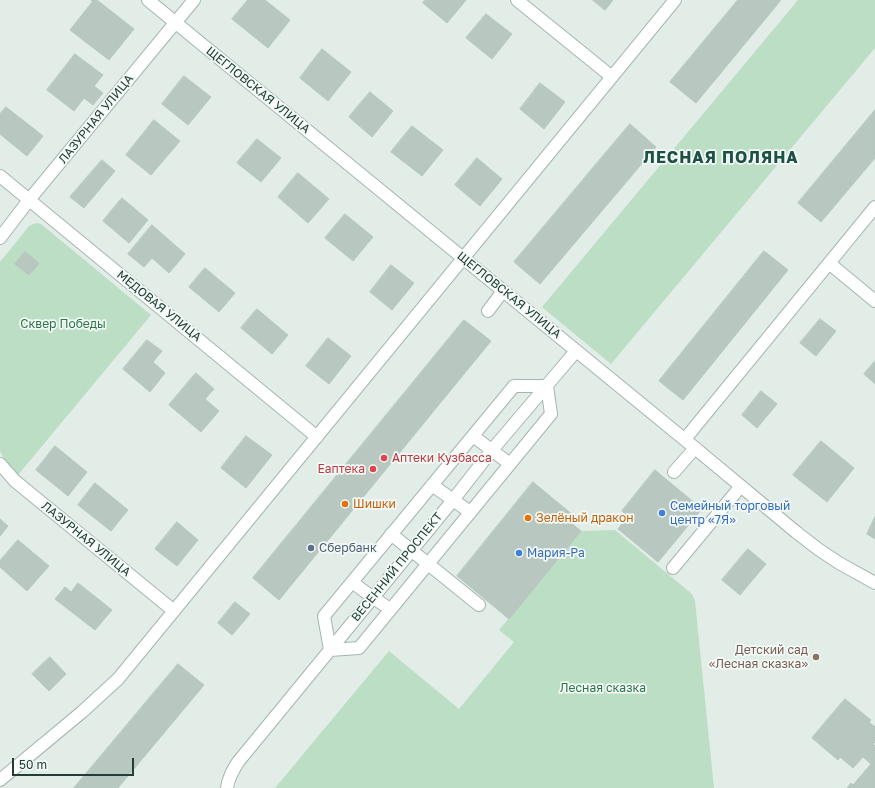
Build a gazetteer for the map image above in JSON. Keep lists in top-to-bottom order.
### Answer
{
  "streets": {
    "street": [
      "ЩЕГЛОВСКАЯ УЛИЦА",
      "ЛАЗУРНАЯ УЛИЦА",
      "МЕДОВАЯ УЛИЦА",
      "ВЕСЕННИЙ ПРОСПЕКТ"
    ]
  },
  "crossings": [
    ["ЩЕГЛОВСКАЯ УЛИЦА", "ЛАЗУРНАЯ УЛИЦА"],
    ["ЩЕГЛОВСКАЯ УЛИЦА", "ВЕСЕННИЙ ПРОСПЕКТ"],
    ["ЛАЗУРНАЯ УЛИЦА", "МЕДОВАЯ УЛИЦА"]
  ],
  "districts": ["ЛЕСНАЯ ПОЛЯНА"],
  "parks": ["Сквер Победы", "Лесная сказка"],
  "places": [
    "Аптеки Кузбасса",
    "Еаптека",
    "Шишки",
    "Семейный торговый центр «7Я»",
    "Зелёный дракон",
    "Сбербанк",
    "Мария-Ра",
    "Детский сад «Лесная сказка»"
  ],
  "scale_bar": "50 m"
}
